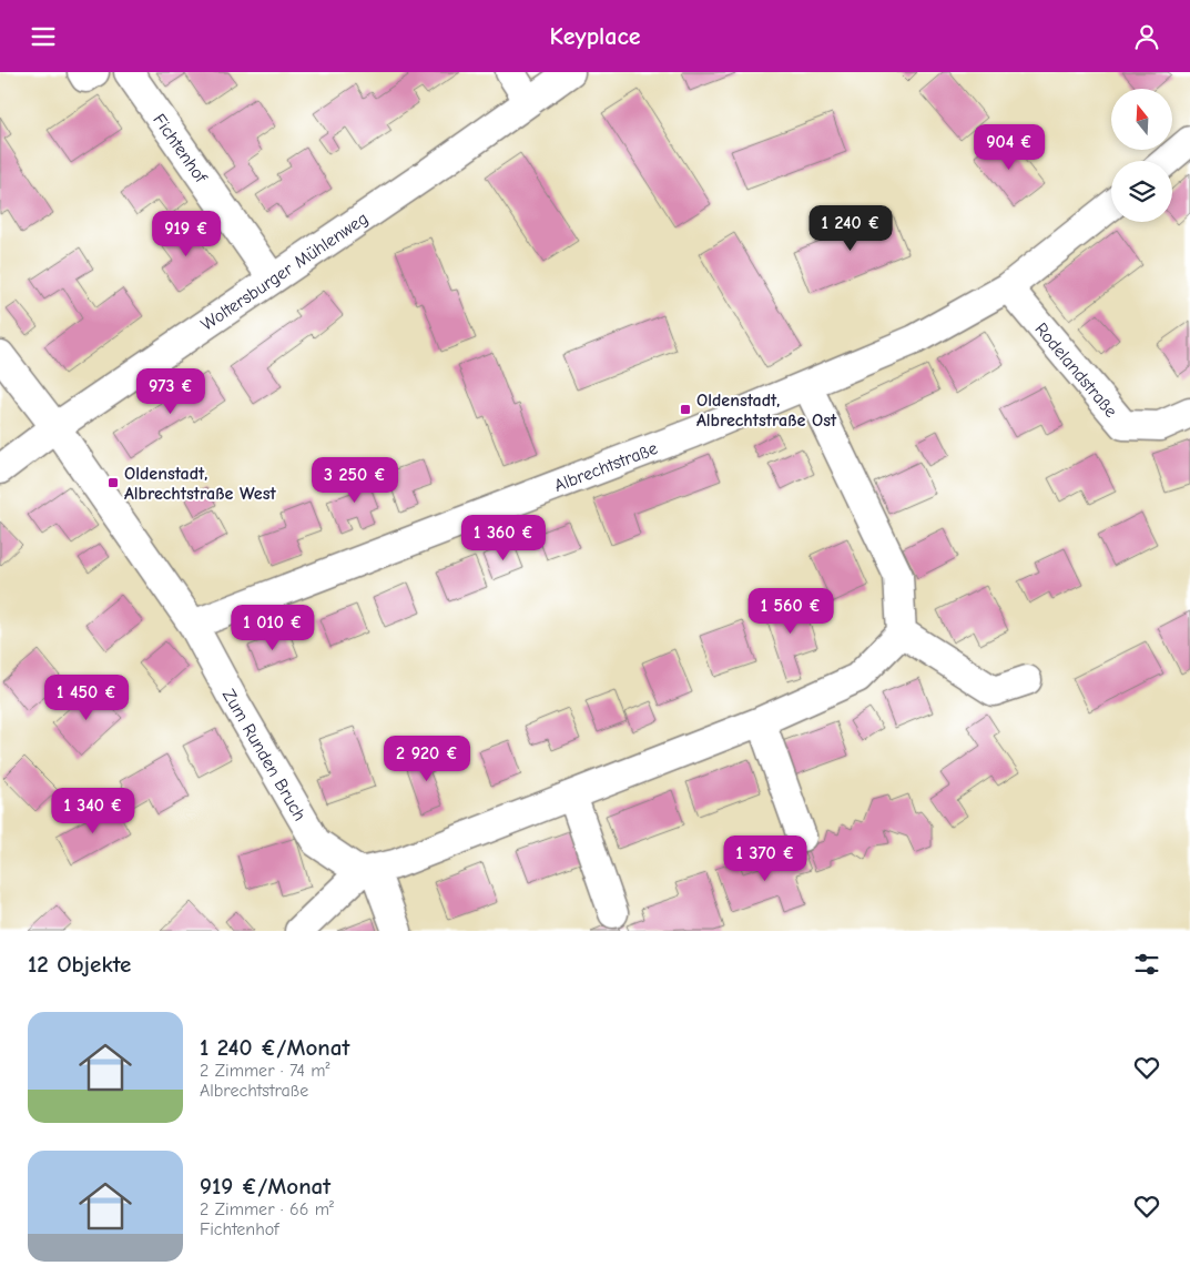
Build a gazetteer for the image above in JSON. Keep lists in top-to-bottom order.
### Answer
{
  "streets": {
    "street": [
      "Fichtenhof",
      "Woltersburger Mühlenweg",
      "Rodelandstraße",
      "Albrechtstraße",
      "Zum Runden Bruch"
    ]
  },
  "crossings": [
    ["Fichtenhof", "Woltersburger Mühlenweg"],
    ["Woltersburger Mühlenweg", "Zum Runden Bruch"],
    ["Rodelandstraße", "Albrechtstraße"],
    ["Albrechtstraße", "Zum Runden Bruch"]
  ],
  "places": {
    "transit": ["Oldenstadt, Albrechtstraße Ost", "Oldenstadt, Albrechtstraße West"]
  },
  "north": "top",
  "page": {
    "header": "Keyplace",
    "price": [
      "904 €",
      "1 240 €",
      "919 €",
      "973 €",
      "3 250 €",
      "1 360 €",
      "1 560 €",
      "1 010 €",
      "1 450 €",
      "2 920 €",
      "1 340 €",
      "1 370 €"
    ],
    "heading": "12 Objekte",
    "list": [
      {
        "name": "1 240 €/Monat",
        "note": "2 Zimmer · 74 m² · Albrechtstraße"
      },
      {
        "name": "919 €/Monat",
        "note": "2 Zimmer · 66 m² · Fichtenhof"
      }
    ]
  }
}
